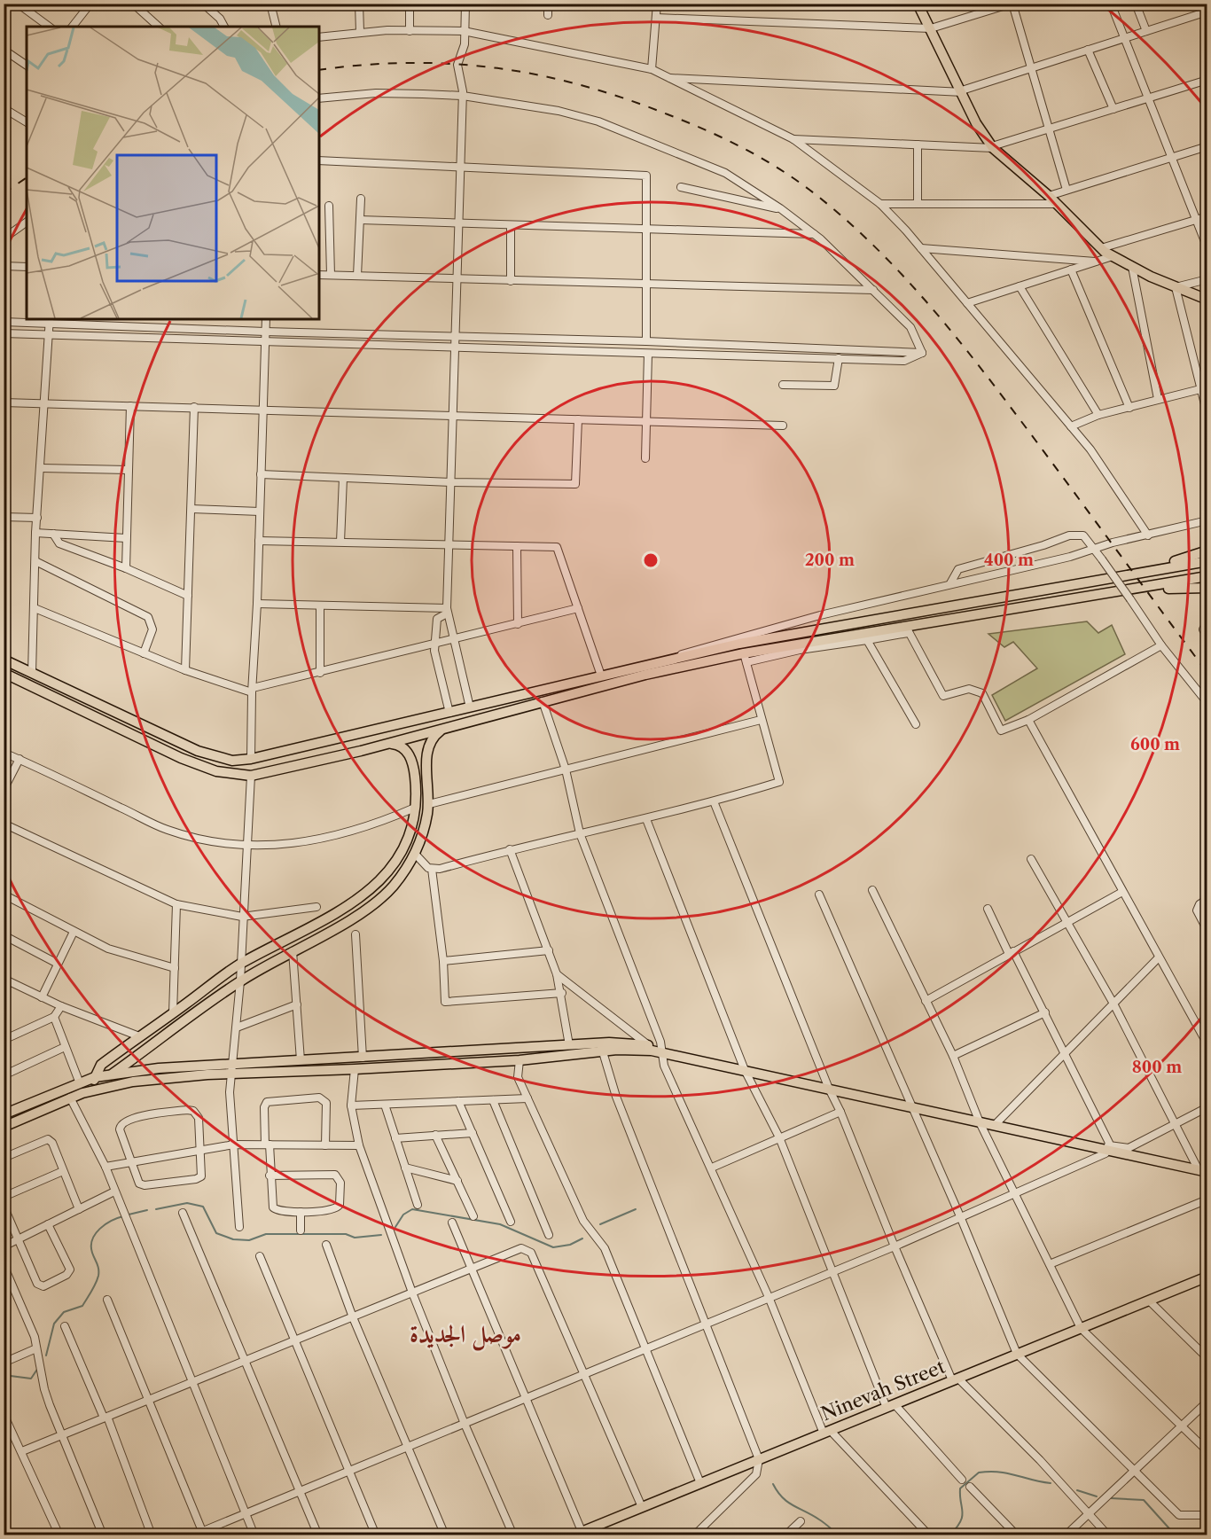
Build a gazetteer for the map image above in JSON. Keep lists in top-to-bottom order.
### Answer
{
  "streets": {
    "main road": ["Ninevah Street"]
  },
  "districts": ["موصل الجديدة"],
  "rings": [
    "200 m",
    "400 m",
    "600 m",
    "800 m"
  ]
}
